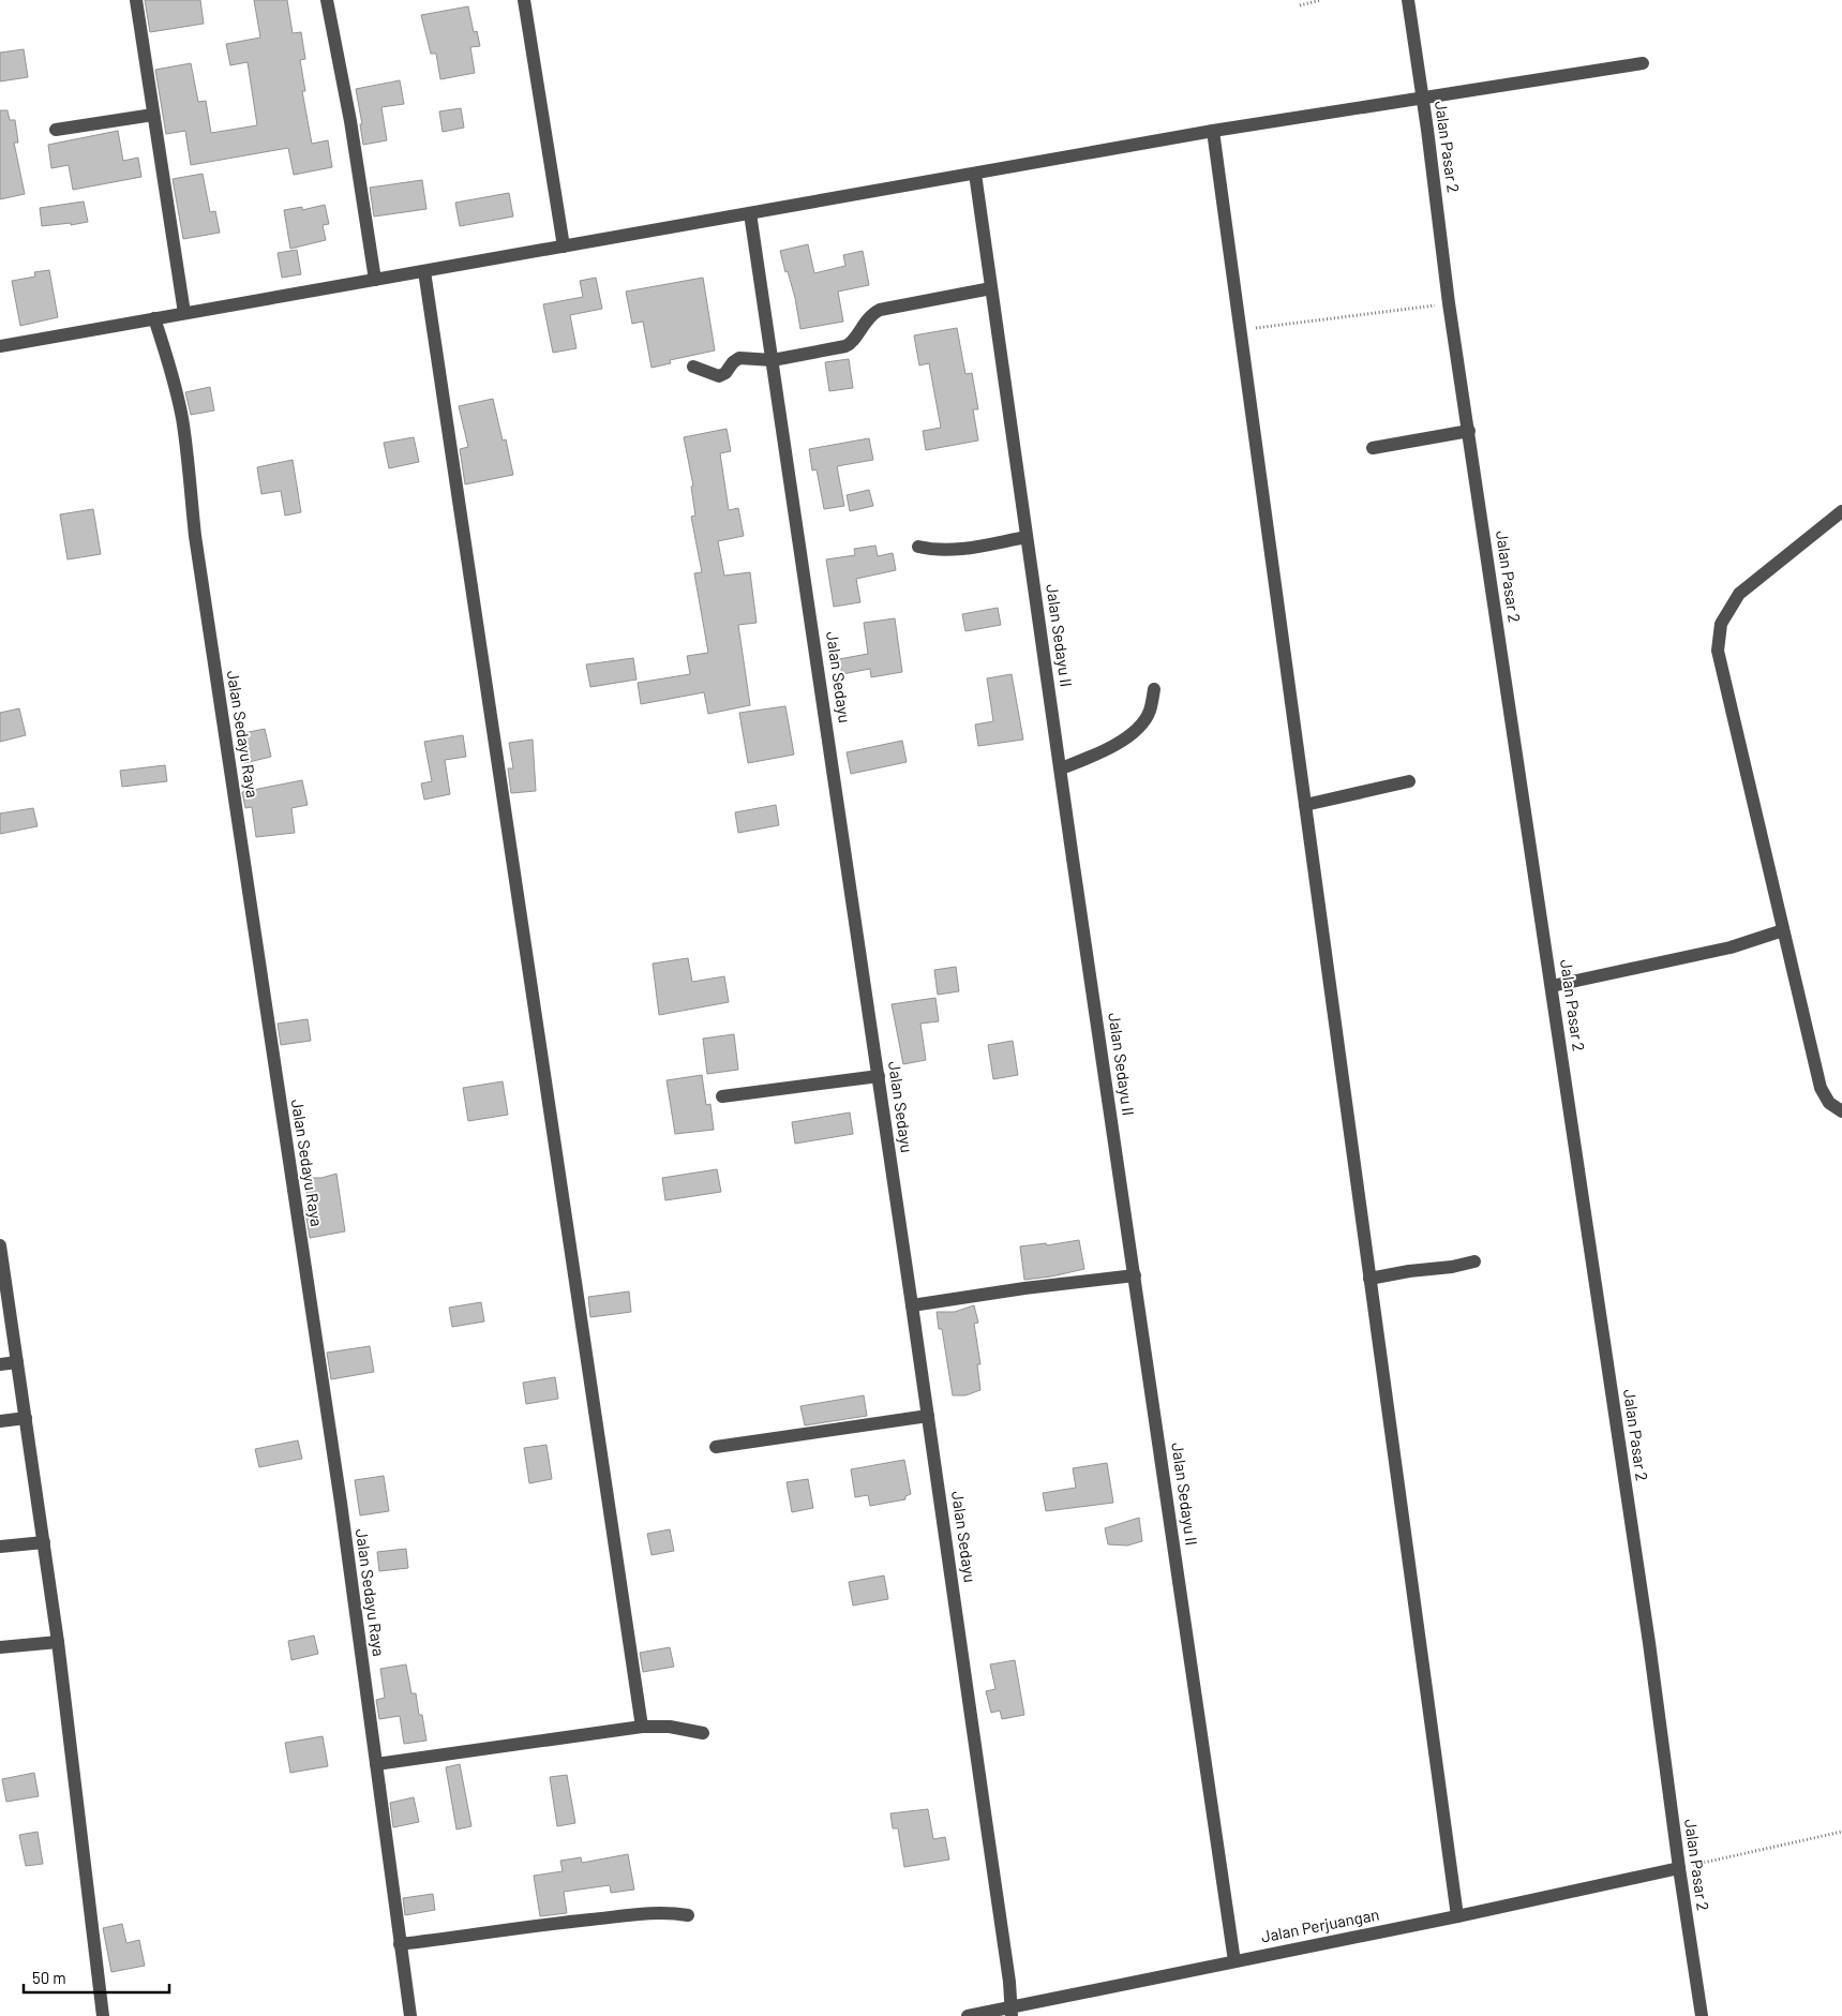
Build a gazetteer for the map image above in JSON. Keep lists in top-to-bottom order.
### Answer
{
  "streets": {
    "street": [
      "Jalan Pasar 2",
      "Jalan Sedayu II",
      "Jalan Sedayu",
      "Jalan Sedayu Raya",
      "Jalan Perjuangan"
    ]
  },
  "crossings": [
    ["Jalan Pasar 2", "Jalan Perjuangan"],
    ["Jalan Sedayu II", "Jalan Perjuangan"],
    ["Jalan Sedayu", "Jalan Perjuangan"]
  ],
  "scale_bar": "50 m"
}
